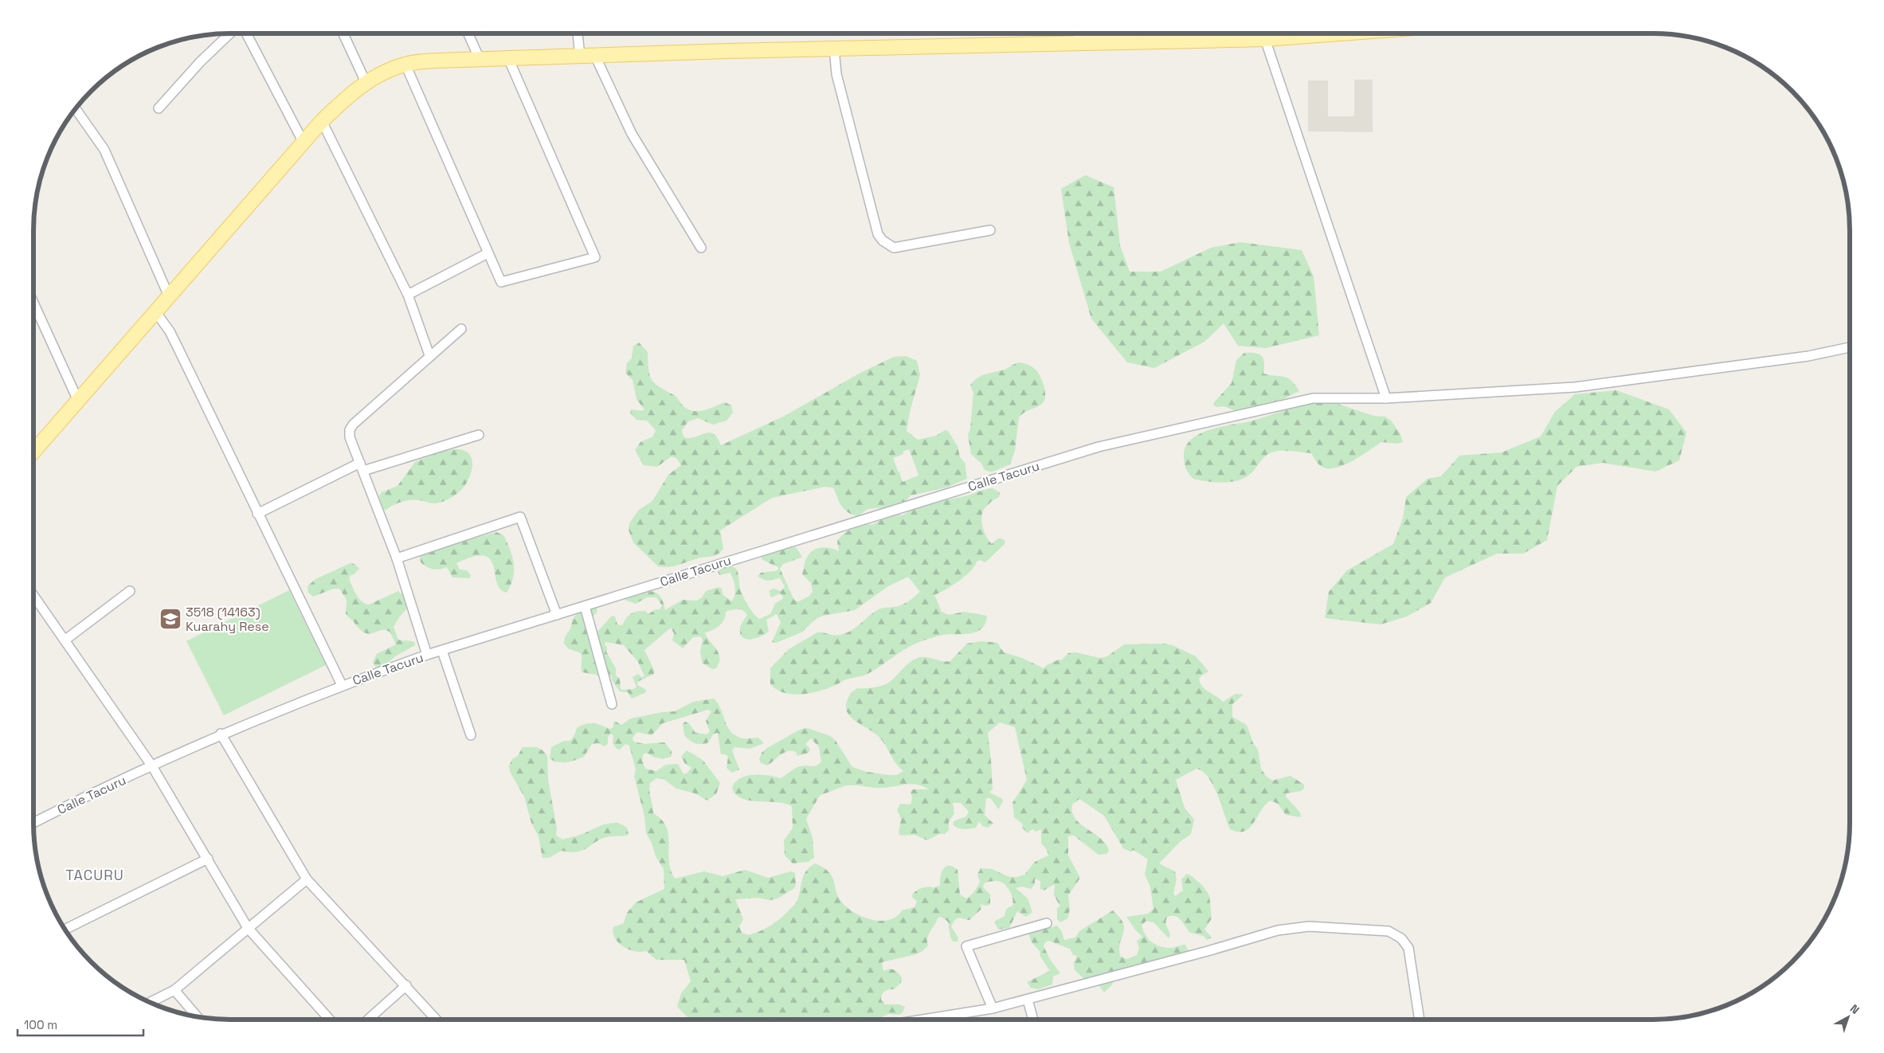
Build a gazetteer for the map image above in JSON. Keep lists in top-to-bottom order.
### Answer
{
  "streets": {
    "street": ["Calle Tacuru"]
  },
  "districts": ["TACURU"],
  "places": {
    "school or university": ["3518 (14163) Kuarahy Rese"]
  },
  "scale_bar": "100 m",
  "north": "top right"
}
